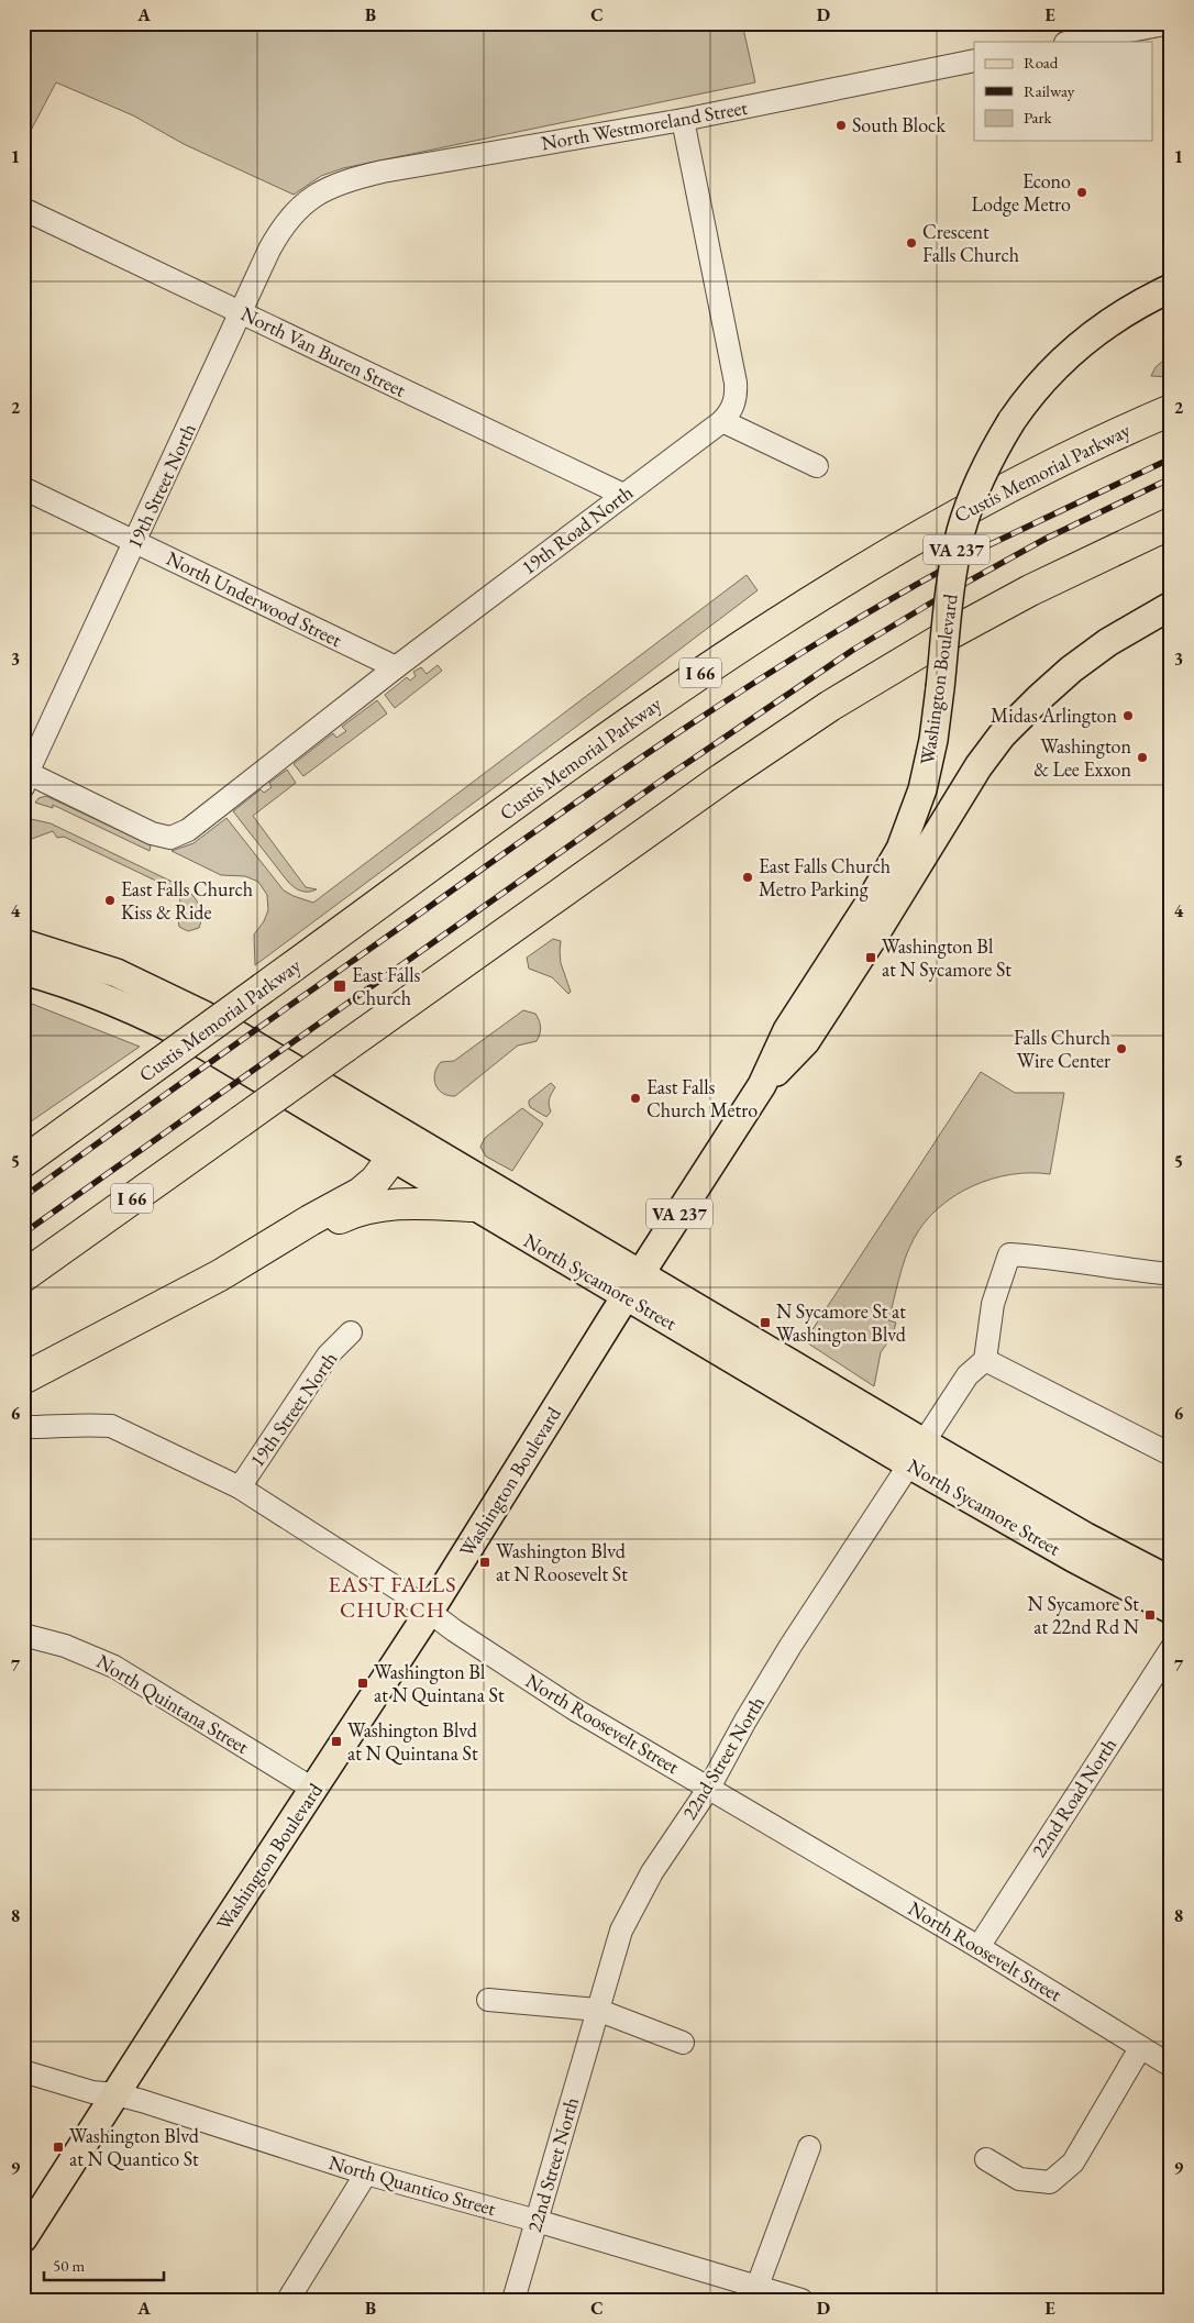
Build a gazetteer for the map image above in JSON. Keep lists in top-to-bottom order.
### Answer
{
  "streets": {
    "highway": ["Custis Memorial Parkway", "I 66"],
    "main road": ["VA 237", "Washington Boulevard", "North Sycamore Street"],
    "street": [
      "North Westmoreland Street",
      "North Van Buren Street",
      "19th Street North",
      "19th Road North",
      "North Underwood Street",
      "North Quintana Street",
      "North Roosevelt Street",
      "22nd Street North",
      "22nd Road North",
      "North Quantico Street"
    ]
  },
  "crossings": [
    ["North Westmoreland Street", "19th Street North"],
    ["North Westmoreland Street", "19th Road North"],
    ["North Van Buren Street", "19th Street North"],
    ["North Van Buren Street", "19th Road North"],
    ["19th Street North", "19th Road North"],
    ["19th Street North", "North Underwood Street"],
    ["19th Street North", "North Roosevelt Street"],
    ["19th Road North", "North Underwood Street"],
    ["Washington Boulevard", "North Sycamore Street"],
    ["Washington Boulevard", "North Quintana Street"],
    ["Washington Boulevard", "North Roosevelt Street"],
    ["Washington Boulevard", "North Quantico Street"],
    ["North Sycamore Street", "22nd Street North"],
    ["North Roosevelt Street", "22nd Street North"],
    ["North Roosevelt Street", "22nd Road North"],
    ["22nd Street North", "North Quantico Street"]
  ],
  "districts": ["EAST FALLS CHURCH"],
  "places": {
    "other": [
      "South Block",
      "Econo Lodge Metro",
      "Crescent Falls Church",
      "Midas Arlington",
      "Washington & Lee Exxon",
      "East Falls Church Metro Parking",
      "East Falls Church Kiss & Ride",
      "Falls Church Wire Center",
      "East Falls Church Metro"
    ],
    "transit": [
      "Washington Bl at N Sycamore St",
      "East Falls Church",
      "N Sycamore St at Washington Blvd",
      "Washington Blvd at N Roosevelt St",
      "N Sycamore St at 22nd Rd N",
      "Washington Bl at N Quintana St",
      "Washington Blvd at N Quintana St",
      "Washington Blvd at N Quantico St"
    ]
  },
  "legend": ["Road", "Railway", "Park"],
  "scale_bar": "50 m",
  "grid": {
    "columns": [
      "A",
      "B",
      "C",
      "D",
      "E"
    ],
    "rows": [
      "1",
      "2",
      "3",
      "4",
      "5",
      "6",
      "7",
      "8",
      "9"
    ]
  }
}
